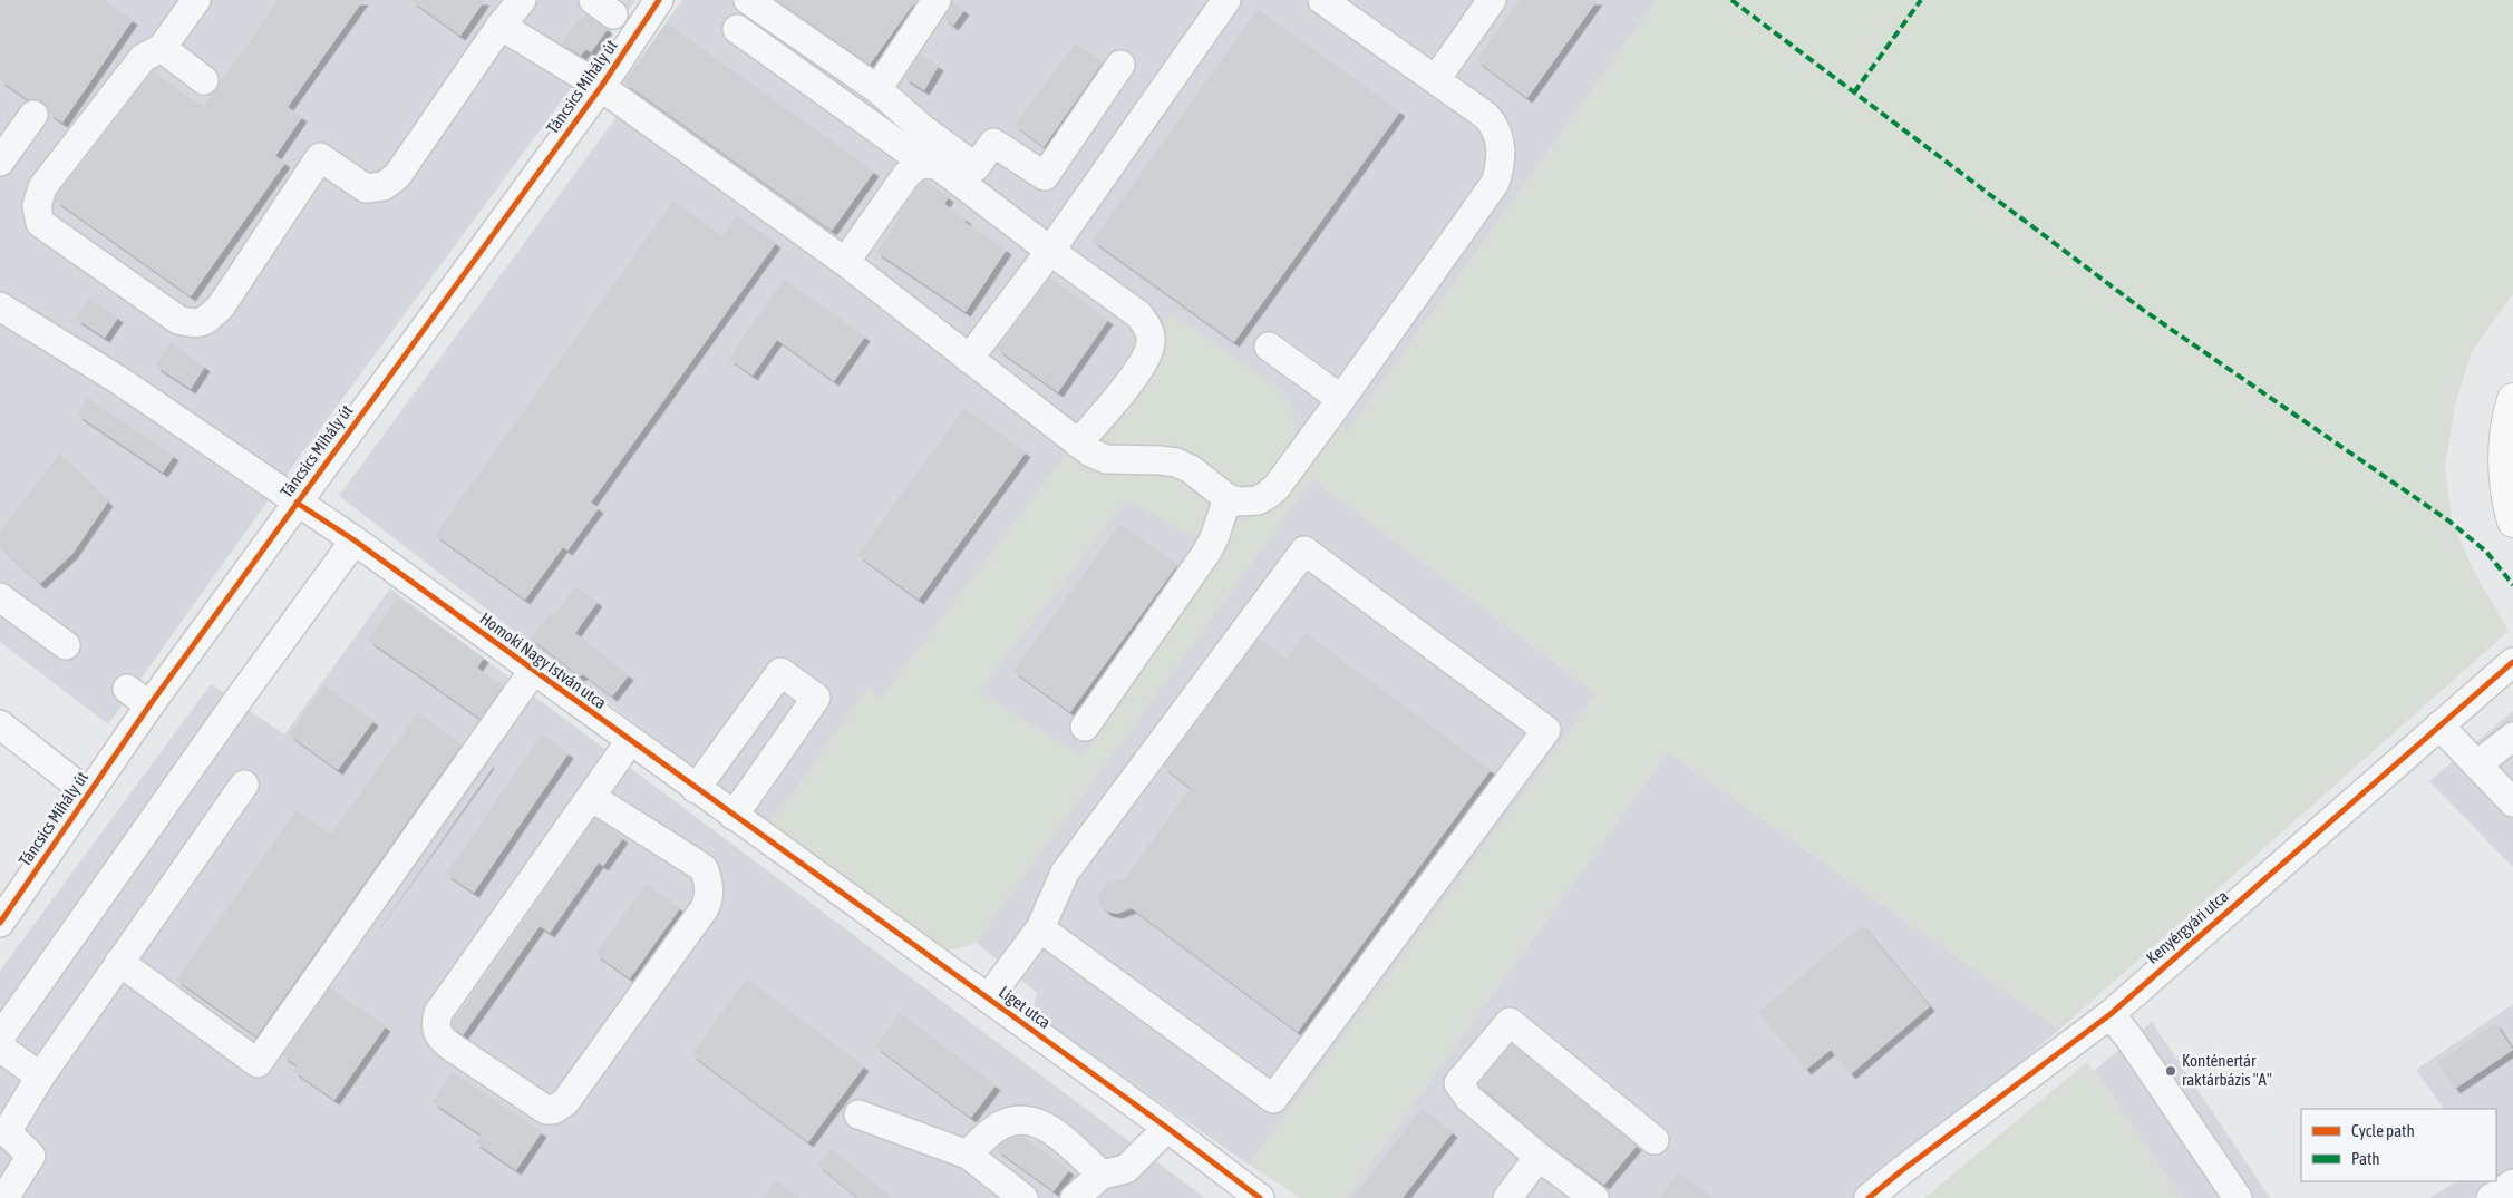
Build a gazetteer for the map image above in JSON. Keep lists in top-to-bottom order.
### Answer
{
  "streets": {
    "street": [
      "Táncsics Mihály út",
      "Homoki Nagy István utca",
      "Kenyérgyári utca",
      "Liget utca"
    ]
  },
  "crossings": [
    ["Táncsics Mihály út", "Homoki Nagy István utca"],
    ["Homoki Nagy István utca", "Liget utca"]
  ],
  "places": ["Konténertár raktárbázis \"A\""],
  "legend": ["Cycle path", "Path"]
}
